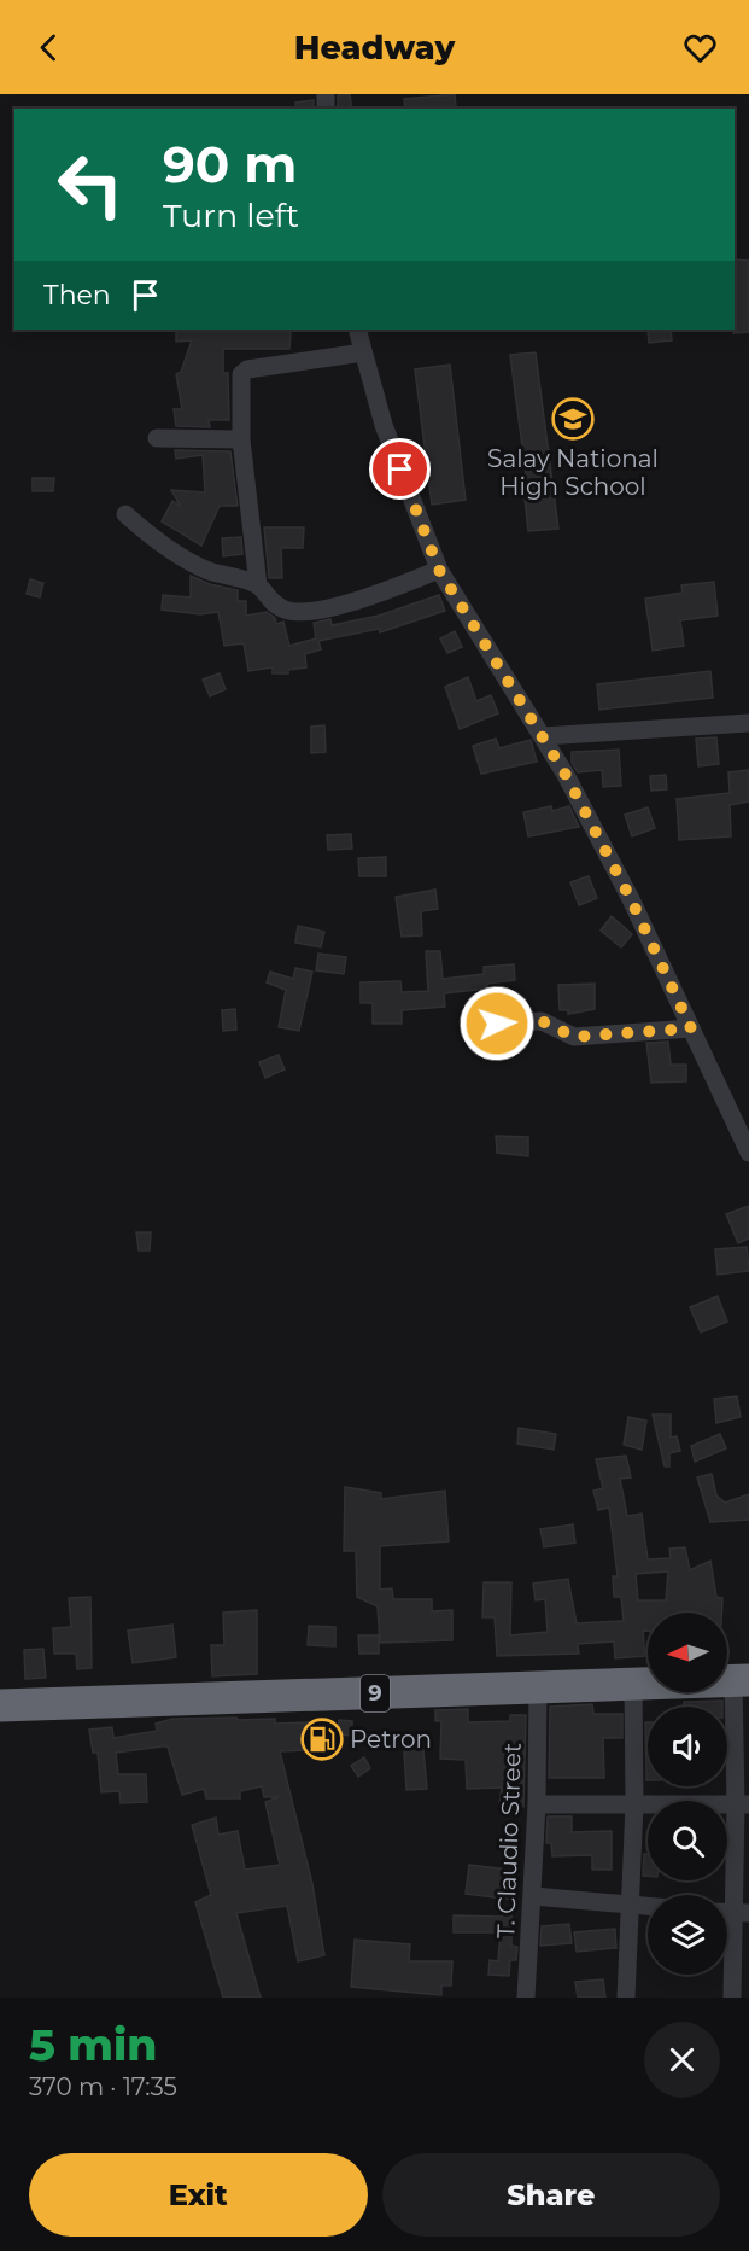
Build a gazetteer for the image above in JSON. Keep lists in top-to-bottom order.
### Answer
{
  "streets": {
    "highway": ["9"],
    "street": ["T. Claudio Street"]
  },
  "crossings": [
    ["9", "T. Claudio Street"]
  ],
  "places": {
    "school or university": ["Salay National High School"],
    "fuel station": ["Petron"]
  },
  "north": "left",
  "page": {
    "header": "Headway",
    "turn": ["90 m", "Turn left"],
    "then": "Then",
    "heading": ["5 min", "370 m · 17:35"],
    "buttons": ["Exit", "Share"]
  }
}
